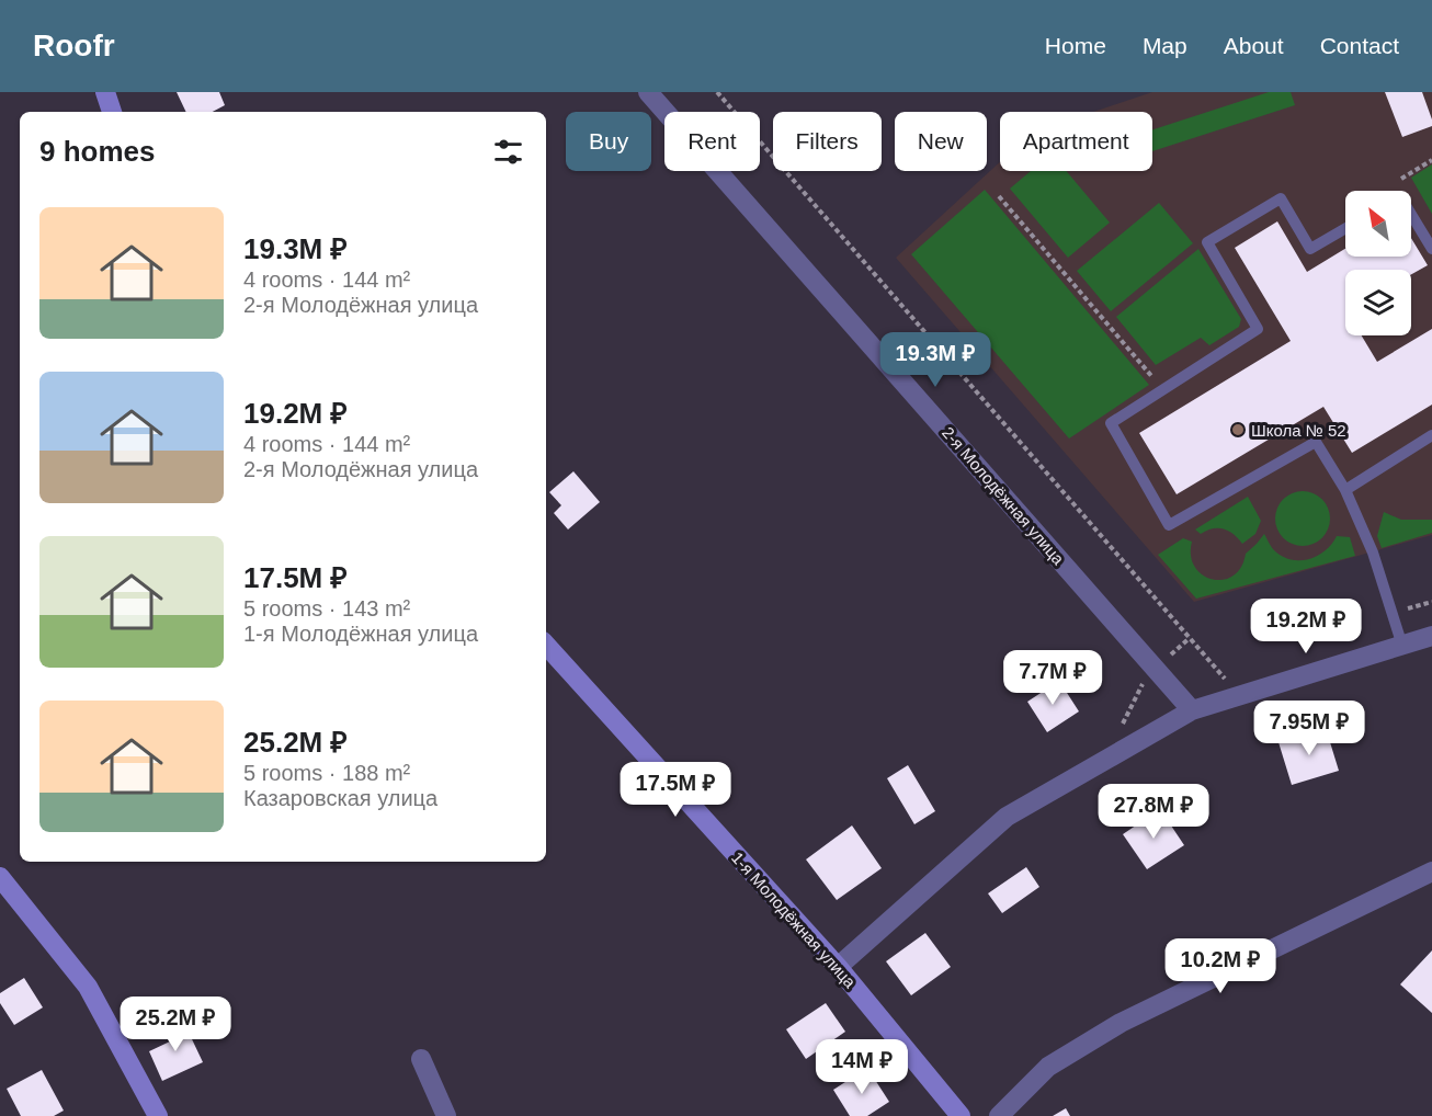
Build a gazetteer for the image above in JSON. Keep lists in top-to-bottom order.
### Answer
{
  "streets": {
    "street": ["2-я Молодёжная улица", "1-я Молодёжная улица"]
  },
  "places": ["Школа № 52"],
  "north": "top left",
  "page": {
    "header": "Roofr",
    "nav": [
      "Home",
      "Map",
      "About",
      "Contact"
    ],
    "chip": [
      "Buy",
      "Rent",
      "Filters",
      "New",
      "Apartment"
    ],
    "heading": "9 homes",
    "list": [
      {
        "name": "19.3M ₽",
        "note": "4 rooms · 144 m² · 2-я Молодёжная улица"
      },
      {
        "name": "19.2M ₽",
        "note": "4 rooms · 144 m² · 2-я Молодёжная улица"
      },
      {
        "name": "17.5M ₽",
        "note": "5 rooms · 143 m² · 1-я Молодёжная улица"
      },
      {
        "name": "25.2M ₽",
        "note": "5 rooms · 188 m² · Казаровская улица"
      }
    ],
    "price": [
      "19.3M ₽",
      "19.2M ₽",
      "7.7M ₽",
      "7.95M ₽",
      "17.5M ₽",
      "27.8M ₽",
      "10.2M ₽",
      "25.2M ₽",
      "14M ₽"
    ]
  }
}
